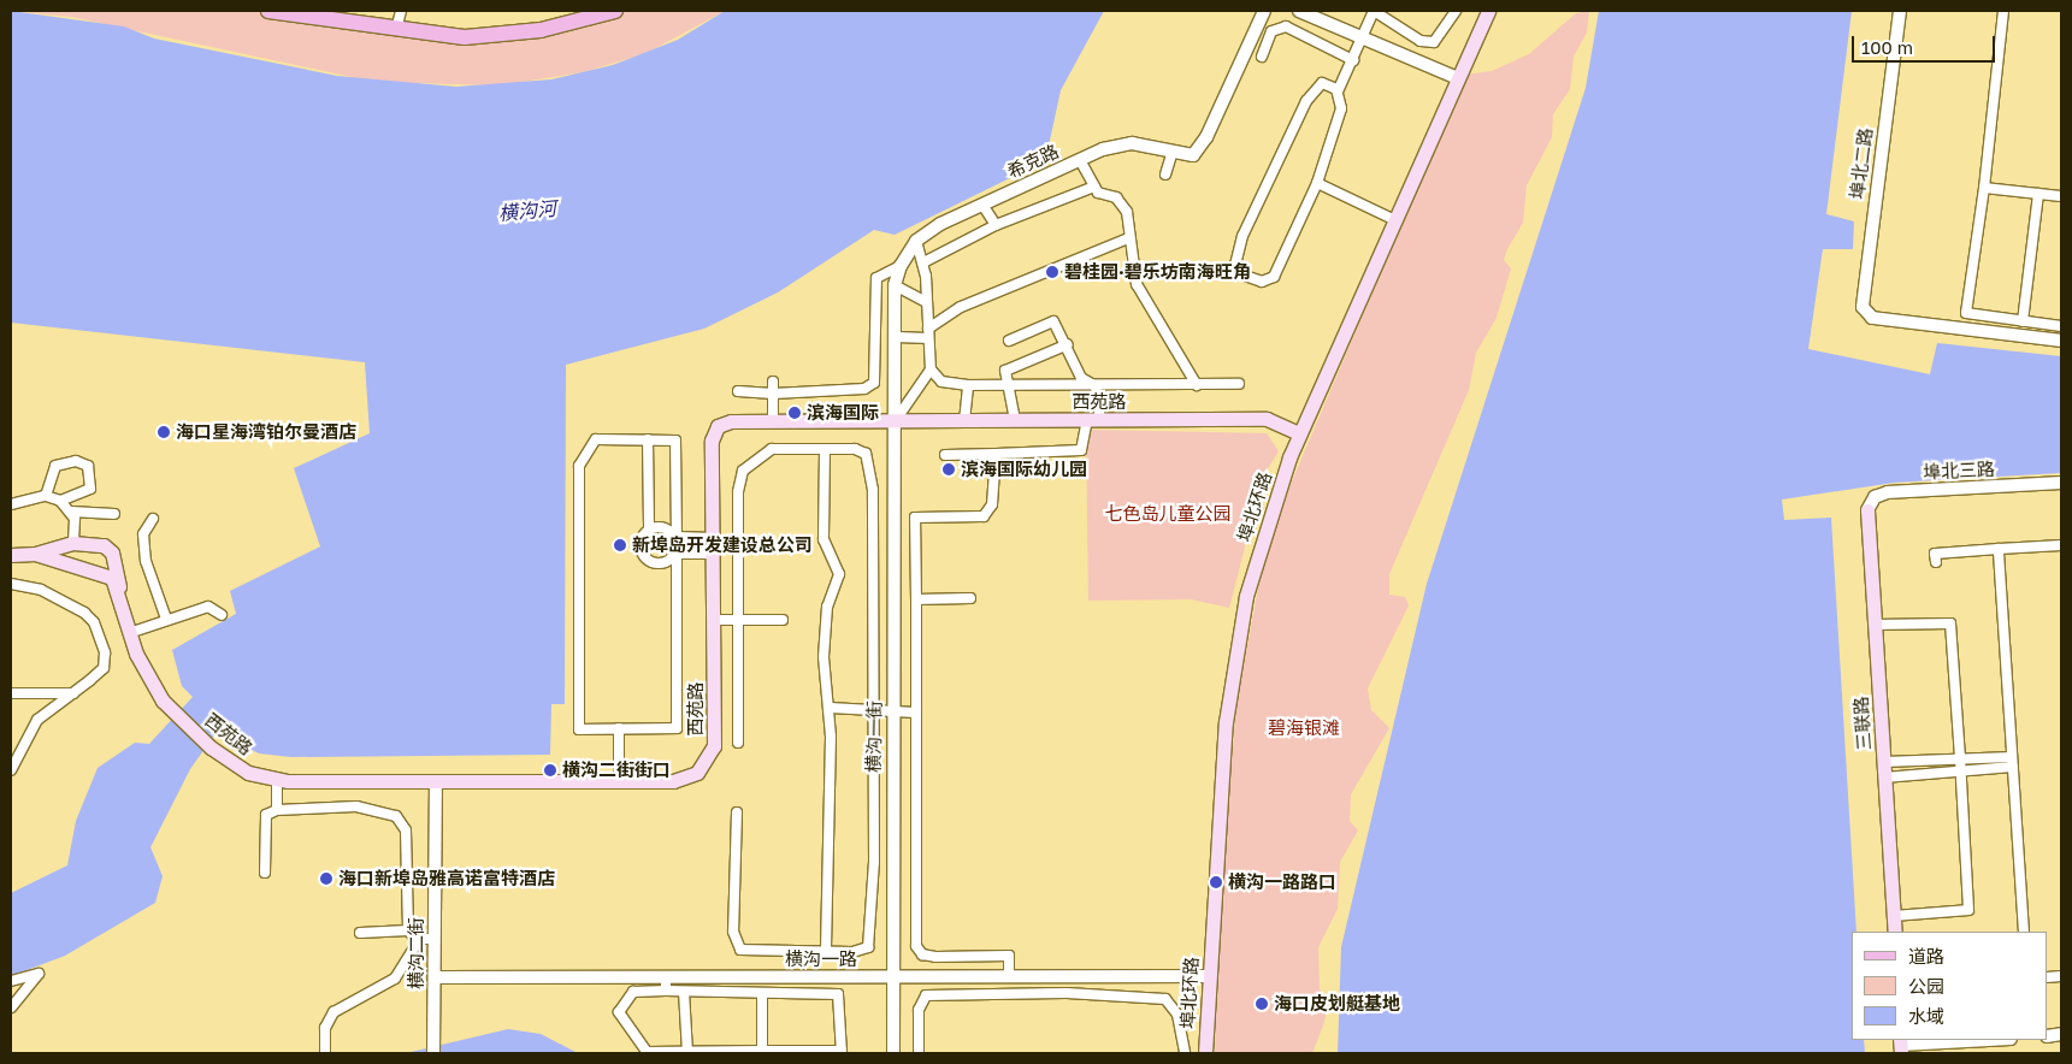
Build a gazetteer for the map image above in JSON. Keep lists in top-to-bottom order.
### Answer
{
  "streets": {
    "main road": ["西苑路", "埠北环路", "三联路"],
    "street": [
      "希克路",
      "埠北二路",
      "埠北三路",
      "横沟一街",
      "横沟二街",
      "横沟一路"
    ]
  },
  "crossings": [
    ["希克路", "西苑路"],
    ["希克路", "横沟一街"],
    ["西苑路", "埠北环路"],
    ["西苑路", "横沟一街"],
    ["西苑路", "横沟二街"],
    ["埠北三路", "三联路"],
    ["埠北环路", "横沟一路"],
    ["横沟一街", "横沟一路"],
    ["横沟二街", "横沟一路"]
  ],
  "water": ["横沟河"],
  "parks": ["七色岛儿童公园", "碧海银滩"],
  "places": [
    "碧桂园·碧乐坊南海旺角",
    "滨海国际",
    "海口星海湾铂尔曼酒店",
    "滨海国际幼儿园",
    "新埠岛开发建设总公司",
    "横沟二街街口",
    "海口新埠岛雅高诺富特酒店",
    "横沟一路路口",
    "海口皮划艇基地"
  ],
  "legend": ["道路", "公园", "水域"],
  "scale_bar": "100 m"
}
